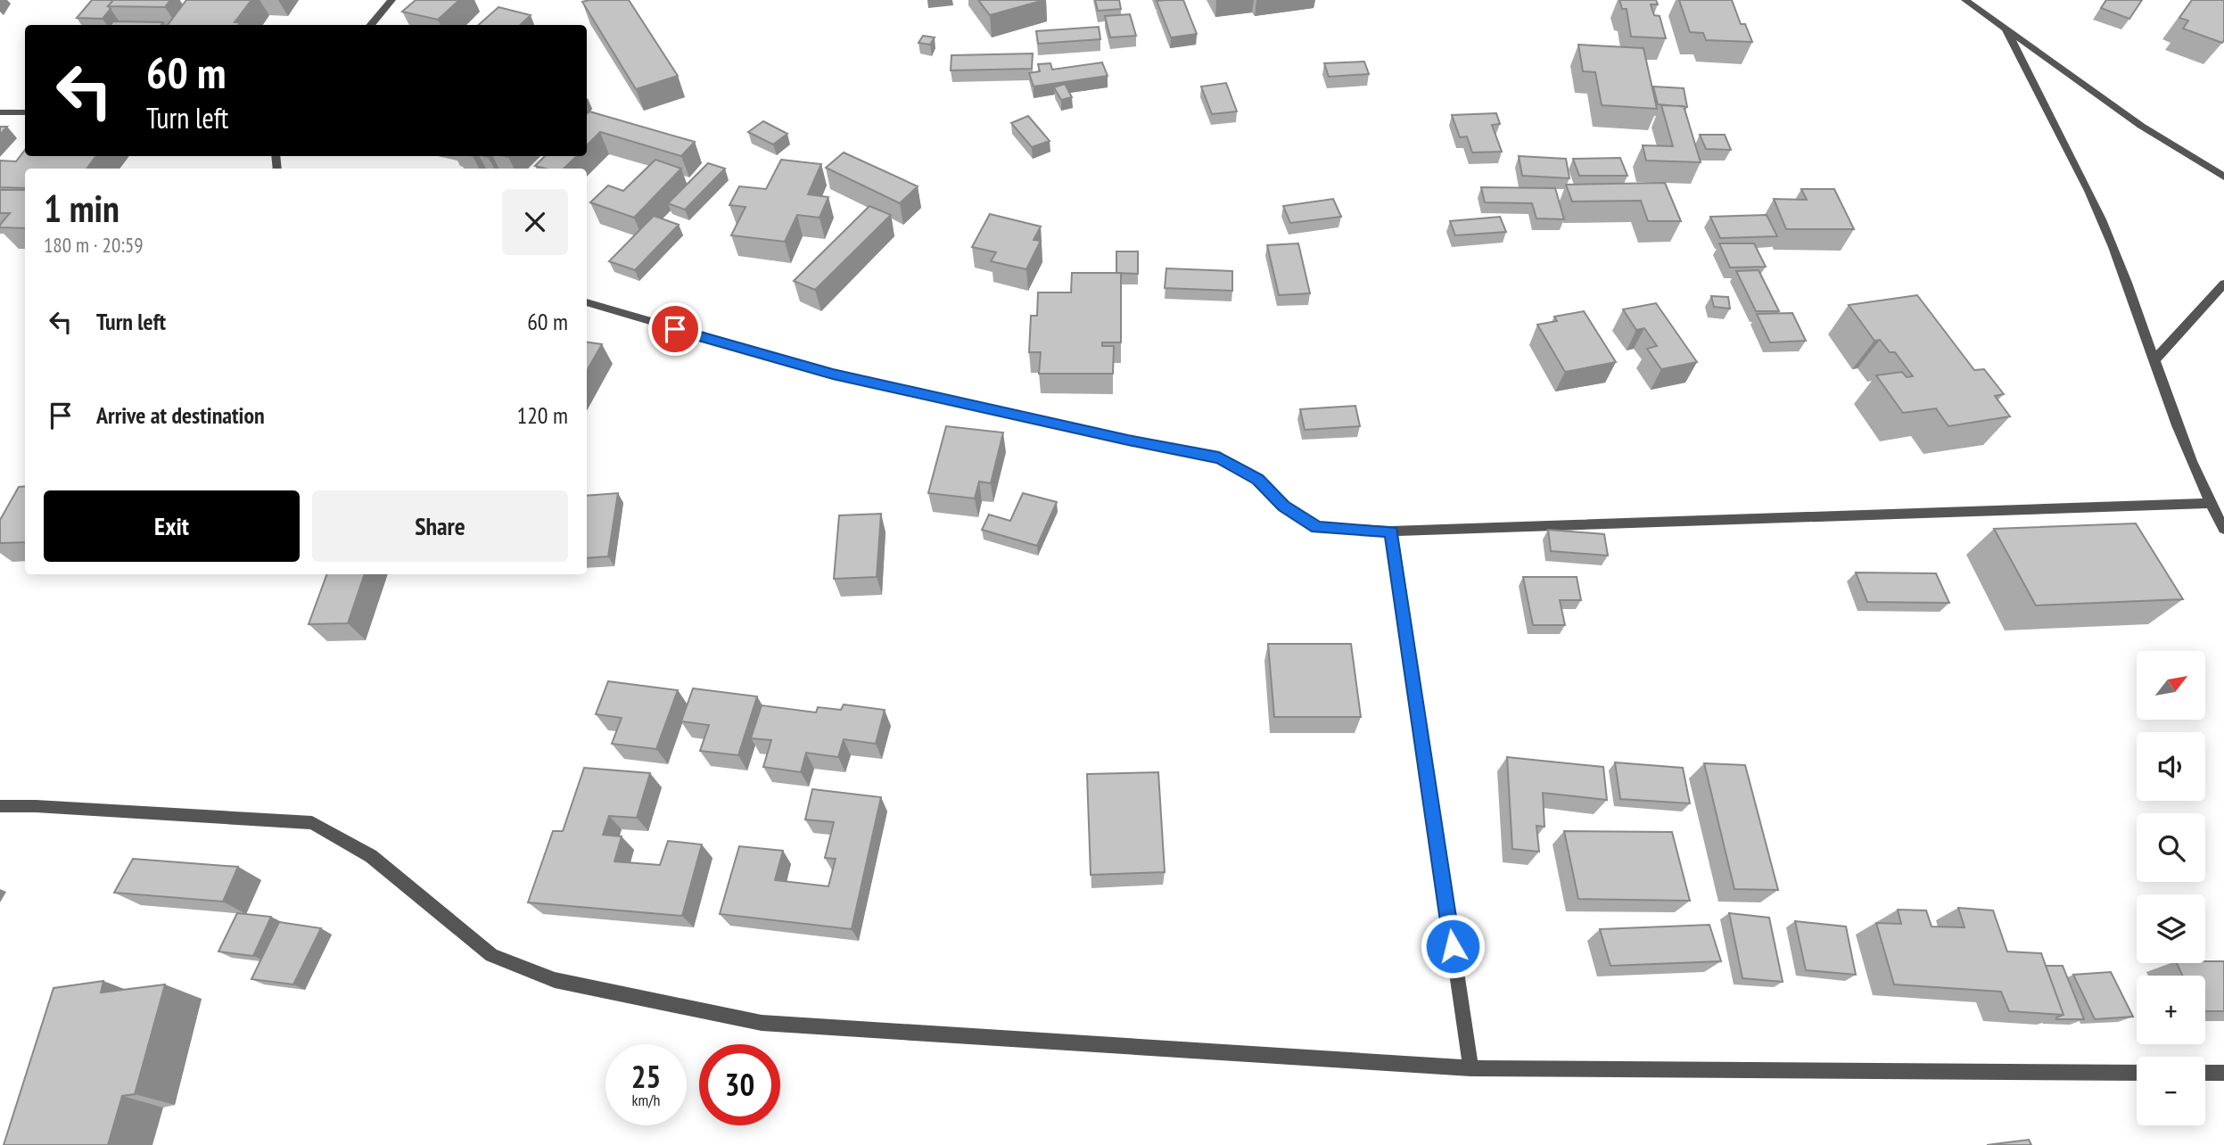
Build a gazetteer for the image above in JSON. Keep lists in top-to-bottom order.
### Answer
{
  "north": "top right",
  "page": {
    "turn": ["60 m", "Turn left"],
    "heading": ["1 min", "180 m · 20:59"],
    "list": [
      {
        "name": "Turn left",
        "value": "60 m"
      },
      {
        "name": "Arrive at destination",
        "value": "120 m"
      }
    ],
    "buttons": ["Exit", "Share"],
    "map_buttons": ["+", "−"],
    "speed": "25 km/h",
    "limit": "30"
  }
}
